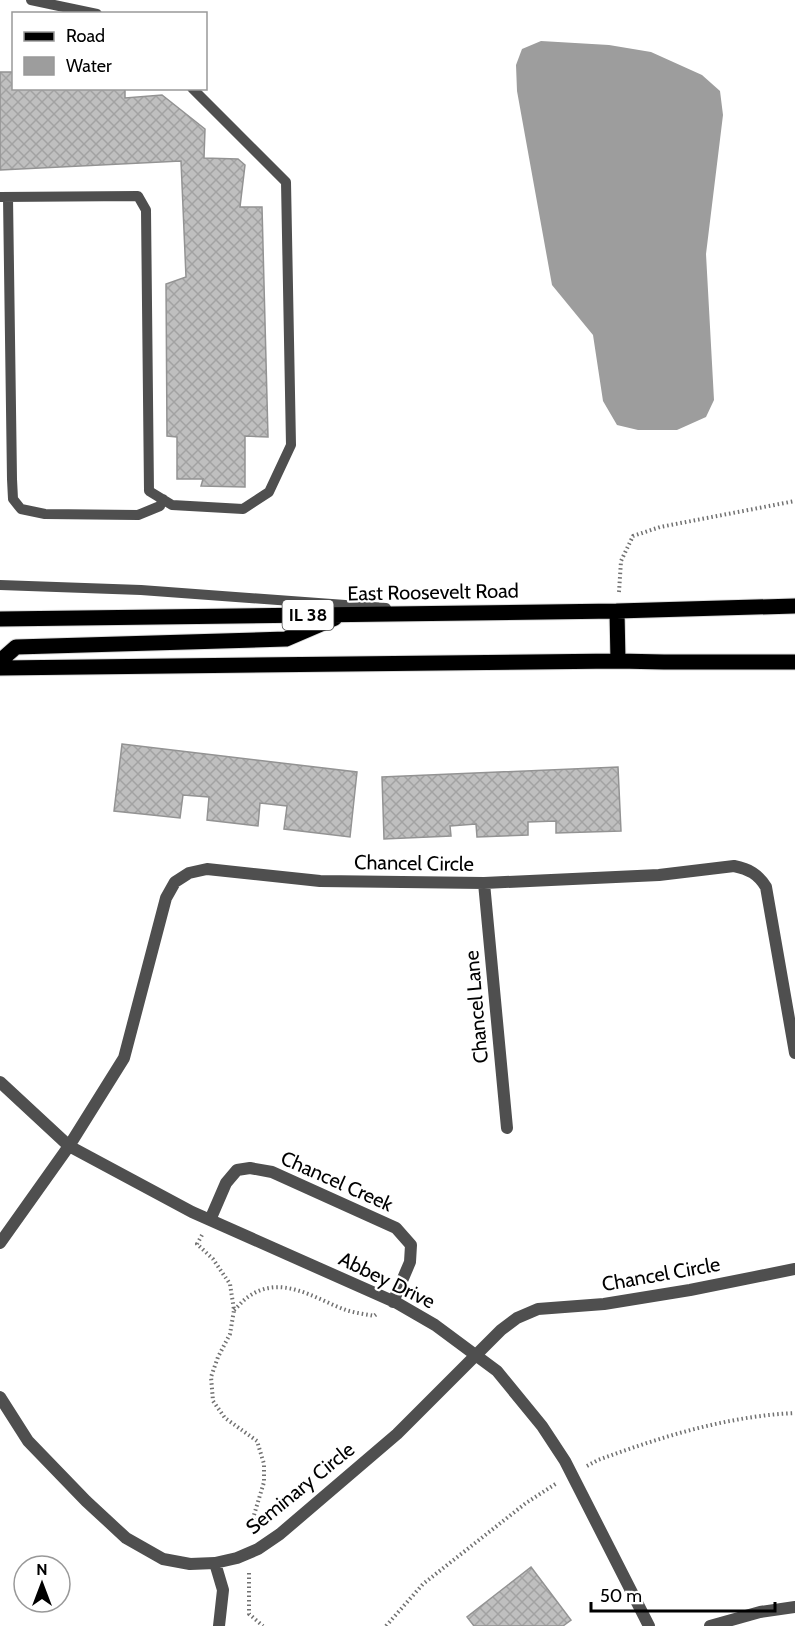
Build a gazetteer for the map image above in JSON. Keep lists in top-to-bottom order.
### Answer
{
  "streets": {
    "main road": ["East Roosevelt Road", "IL 38"],
    "street": [
      "Chancel Circle",
      "Chancel Lane",
      "Chancel Creek",
      "Abbey Drive",
      "Seminary Circle"
    ]
  },
  "crossings": [
    ["Chancel Circle", "Chancel Lane"],
    ["Chancel Circle", "Abbey Drive"],
    ["Chancel Circle", "Seminary Circle"],
    ["Chancel Creek", "Abbey Drive"],
    ["Abbey Drive", "Seminary Circle"]
  ],
  "legend": ["Road", "Water"],
  "scale_bar": "50 m",
  "north": "top"
}
